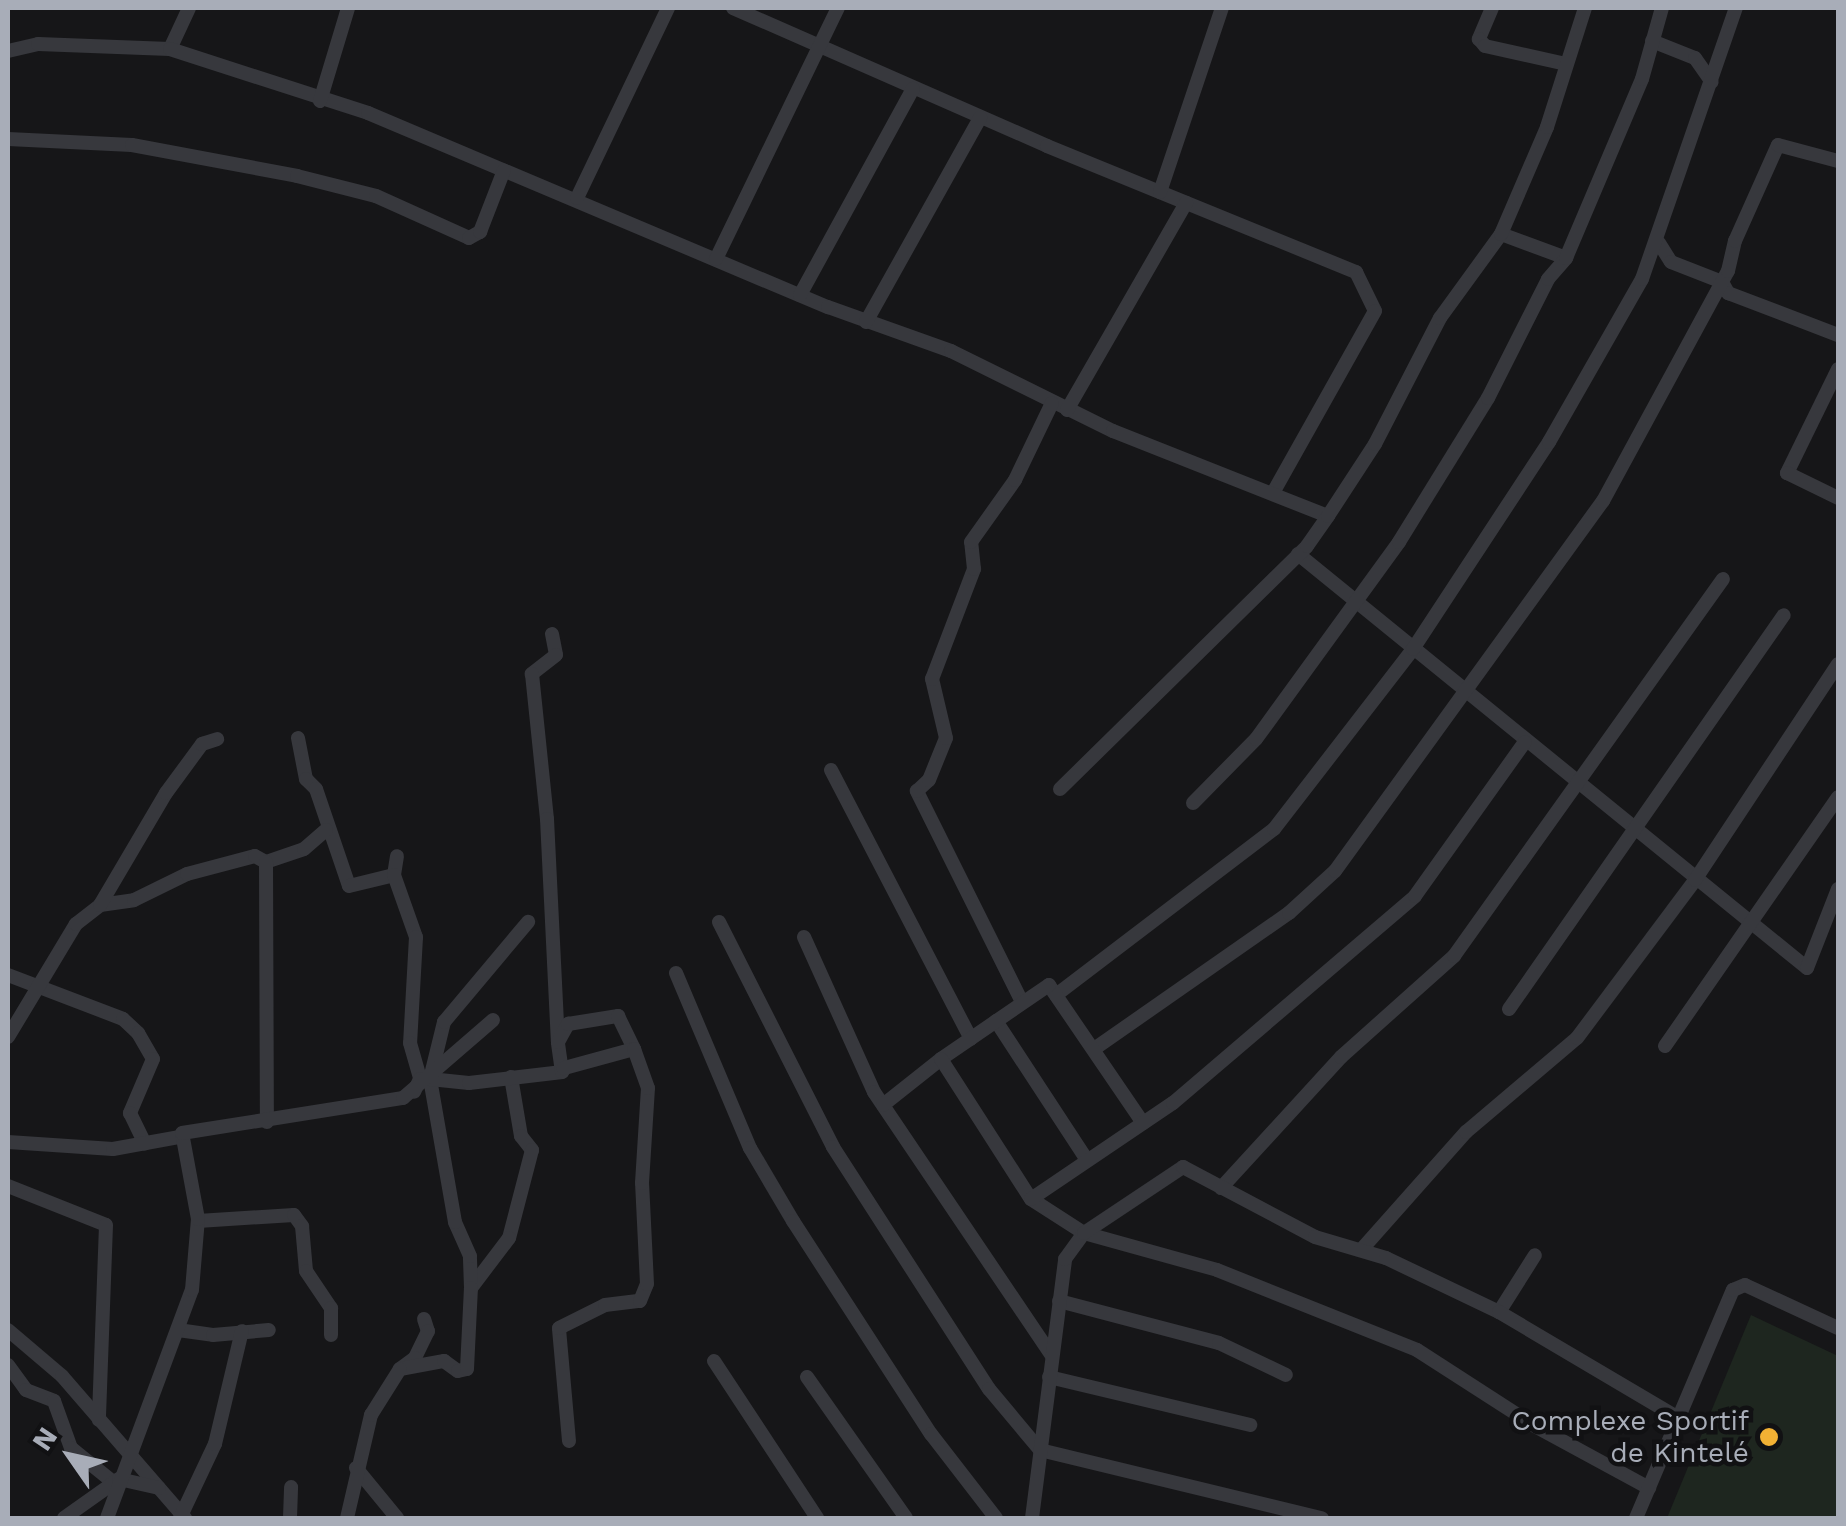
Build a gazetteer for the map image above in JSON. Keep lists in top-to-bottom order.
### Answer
{
  "places": ["Complexe Sportif de Kintelé"],
  "north": "top left"
}
